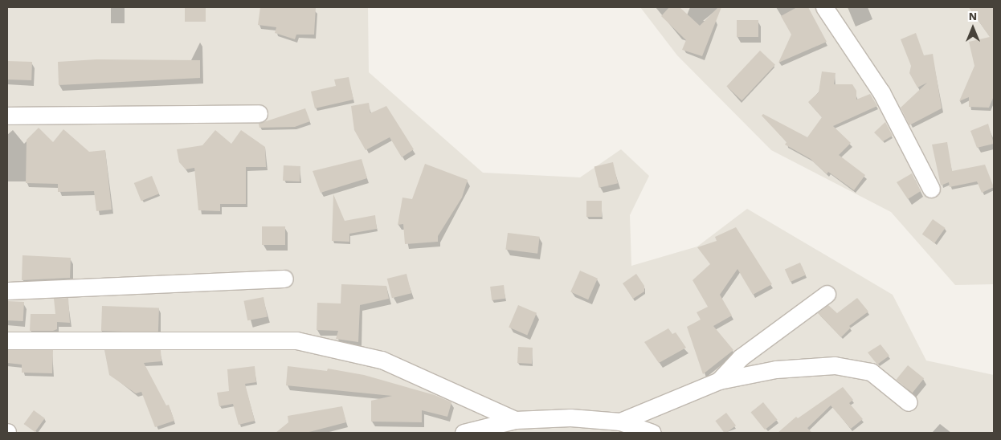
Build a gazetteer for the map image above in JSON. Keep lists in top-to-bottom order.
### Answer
{
  "north": "top"
}
